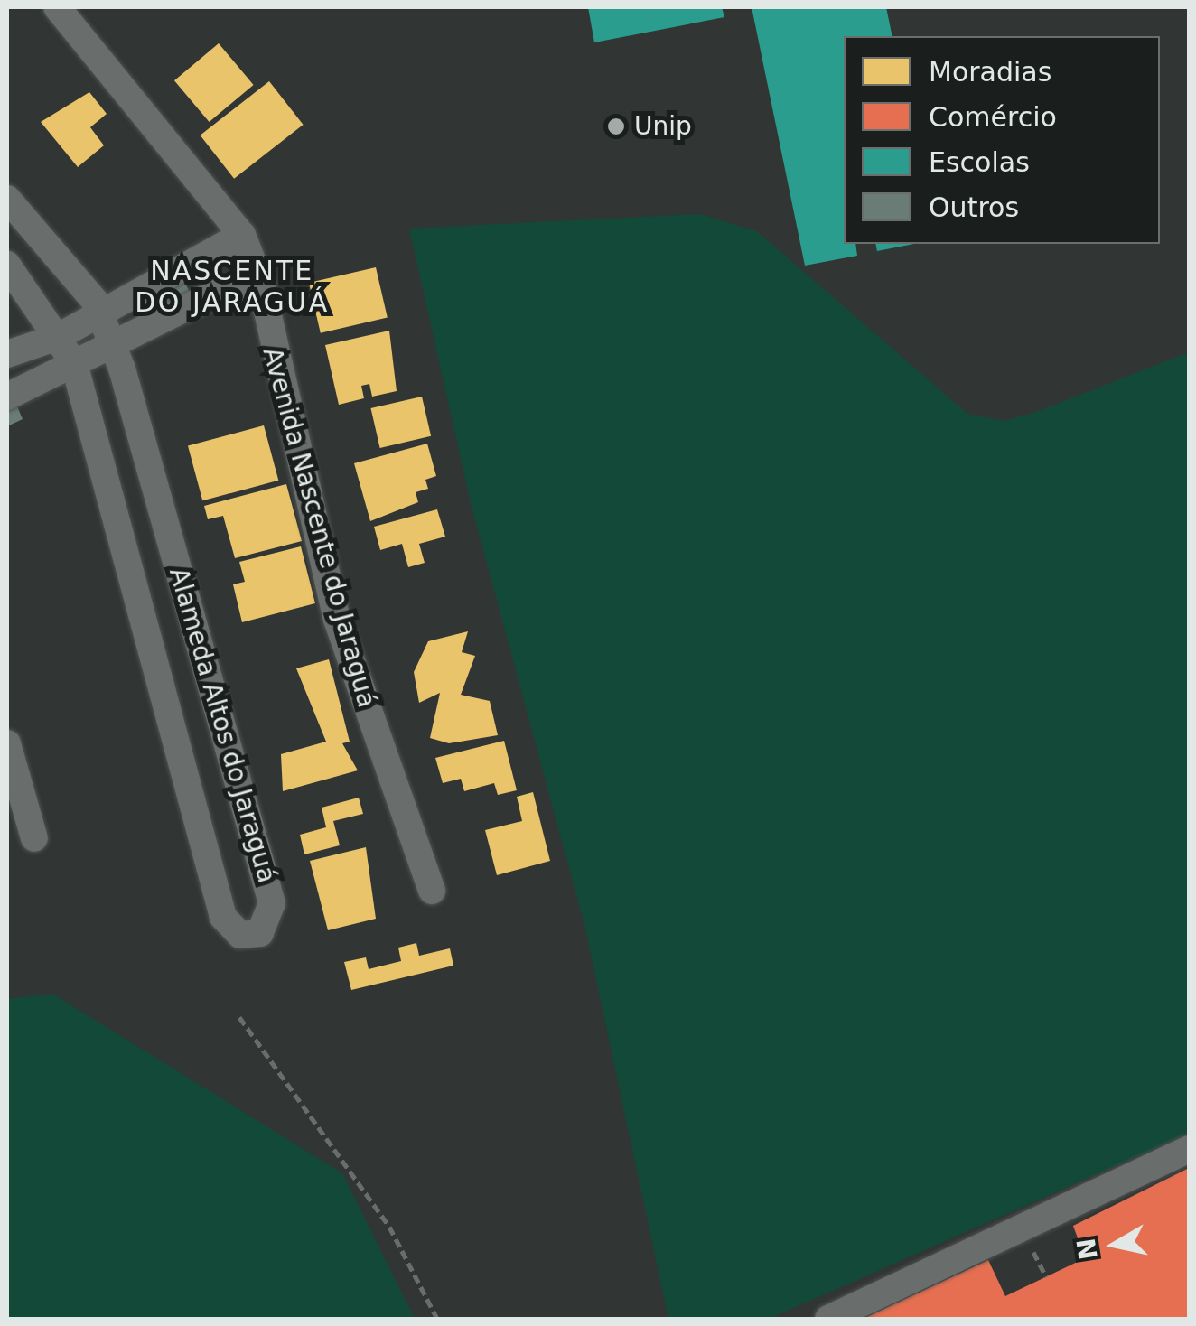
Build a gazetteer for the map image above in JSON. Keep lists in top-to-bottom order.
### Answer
{
  "streets": {
    "street": ["Avenida Nascente do Jaraguá", "Alameda Altos do Jaraguá"]
  },
  "districts": ["NASCENTE DO JARAGUÁ"],
  "places": ["Unip"],
  "legend": [
    "Moradias",
    "Comércio",
    "Escolas",
    "Outros"
  ],
  "north": "left"
}
